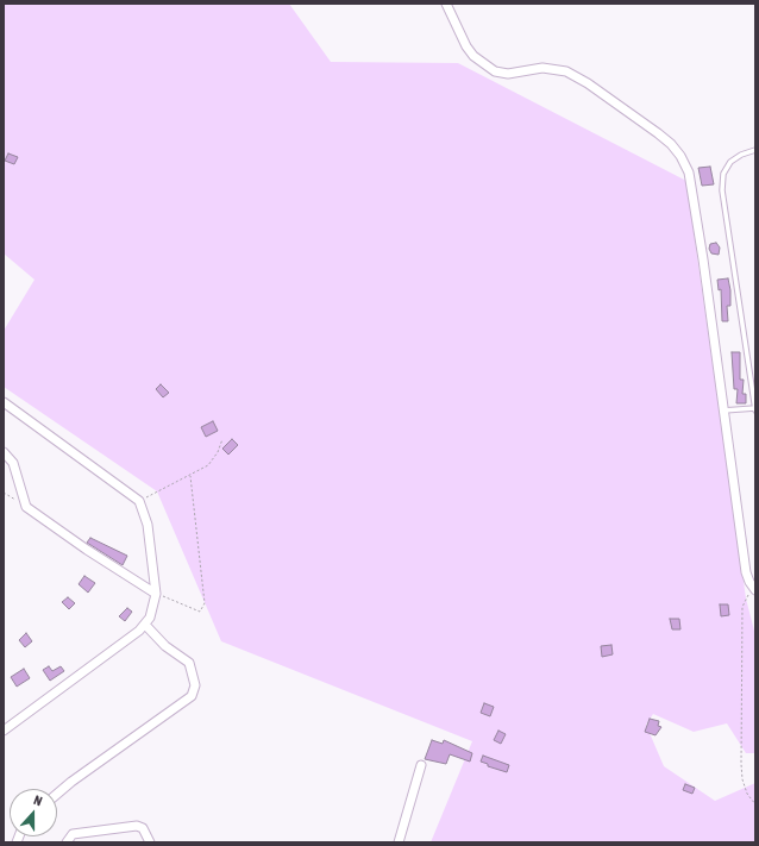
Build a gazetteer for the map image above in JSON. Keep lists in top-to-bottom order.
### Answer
{
  "north": "top"
}
